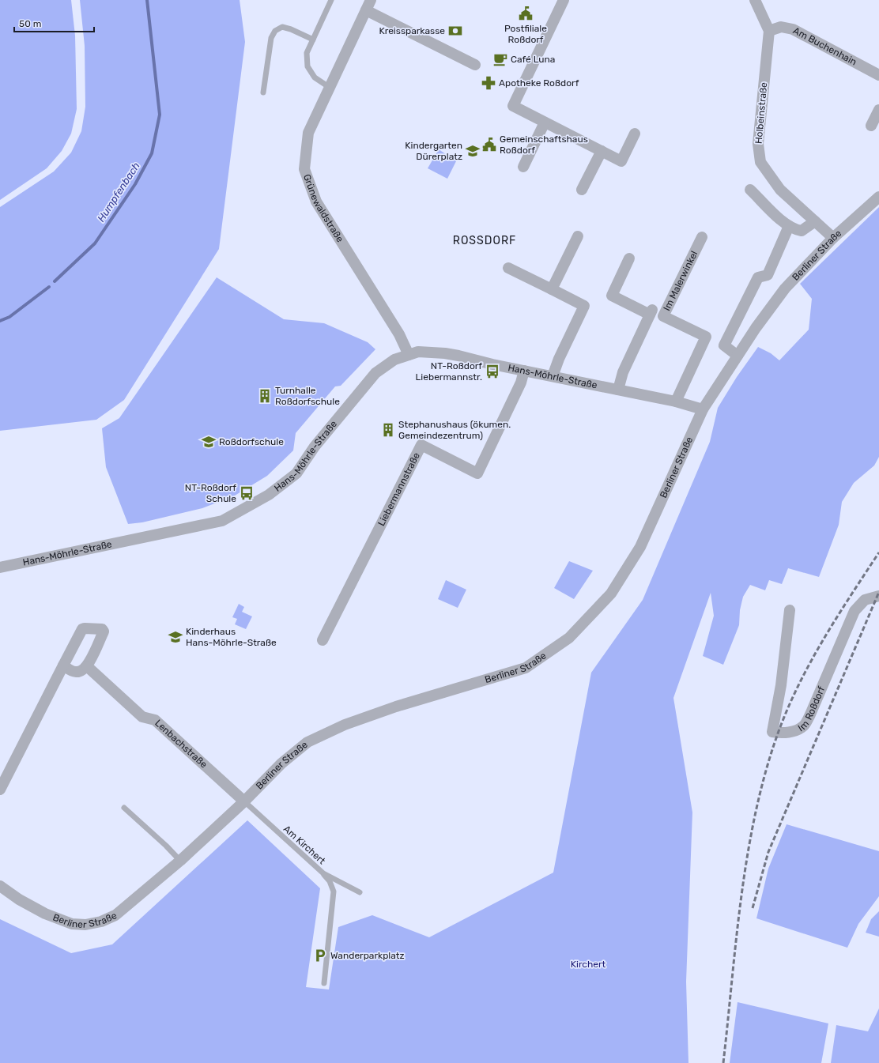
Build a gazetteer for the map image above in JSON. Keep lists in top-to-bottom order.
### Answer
{
  "streets": {
    "street": [
      "Am Buchenhain",
      "Holbeinstraße",
      "Grünewaldstraße",
      "Berliner Straße",
      "Im Malerwinkel",
      "Hans-Möhrle-Straße",
      "Liebermannstraße",
      "Im Roßdorf",
      "Lenbachstraße"
    ],
    "lane": ["Am Kirchert"]
  },
  "crossings": [
    ["Am Buchenhain", "Holbeinstraße"],
    ["Holbeinstraße", "Berliner Straße"],
    ["Grünewaldstraße", "Hans-Möhrle-Straße"],
    ["Berliner Straße", "Hans-Möhrle-Straße"],
    ["Berliner Straße", "Lenbachstraße"],
    ["Berliner Straße", "Am Kirchert"],
    ["Im Malerwinkel", "Hans-Möhrle-Straße"],
    ["Hans-Möhrle-Straße", "Liebermannstraße"],
    ["Lenbachstraße", "Am Kirchert"]
  ],
  "districts": ["ROSSDORF"],
  "water": ["Humpfenbach"],
  "parks": ["Kirchert"],
  "places": {
    "public building": ["Postfiliale Roßdorf", "Gemeinschaftshaus Roßdorf"],
    "bank": ["Kreissparkasse"],
    "cafe": ["Café Luna"],
    "pharmacy": ["Apotheke Roßdorf"],
    "school or university": ["Kindergarten Dürerplatz", "Roßdorfschule", "Kinderhaus Hans-Möhrle-Straße"],
    "bus stop": ["NT-Roßdorf Liebermannstr.", "NT-Roßdorf Schule"],
    "building": ["Turnhalle Roßdorfschule", "Stephanushaus (ökumen. Gemeindezentrum)"],
    "parking": ["Wanderparkplatz"]
  },
  "scale_bar": "50 m"
}
